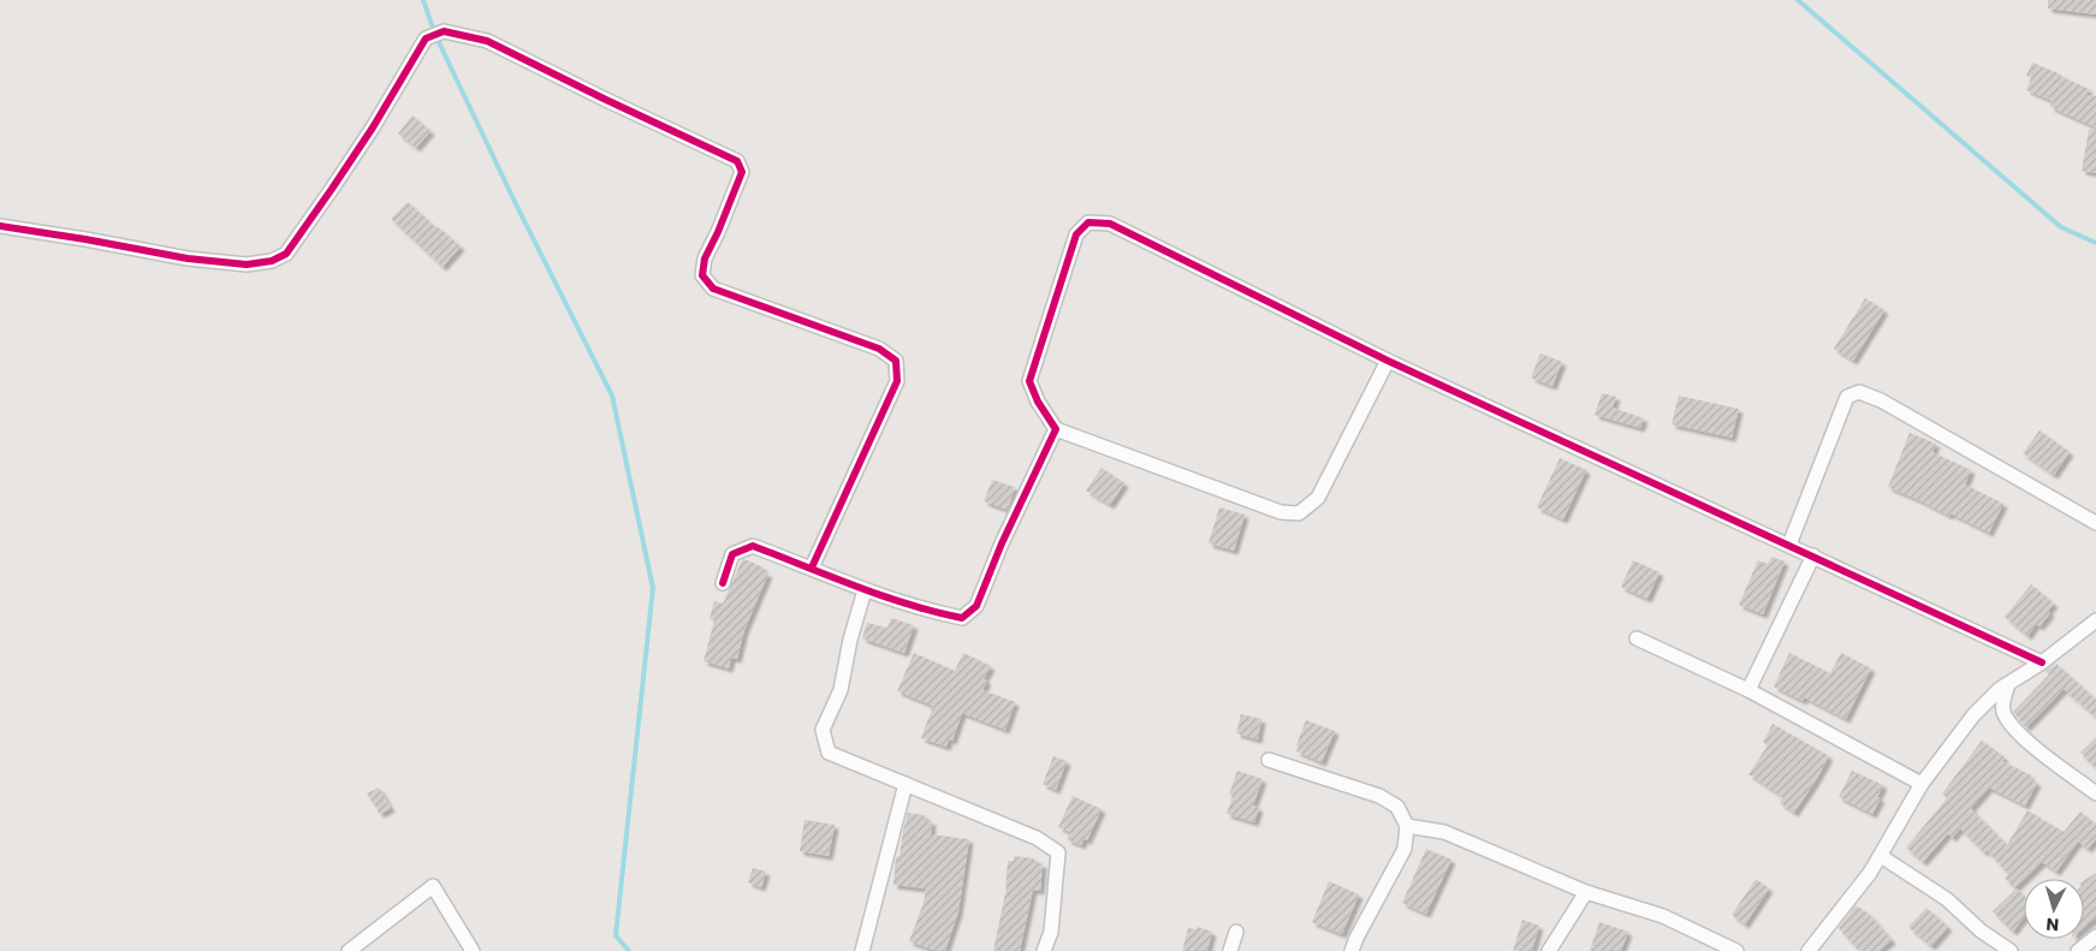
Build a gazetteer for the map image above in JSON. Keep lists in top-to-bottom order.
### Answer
{
  "north": "bottom"
}
